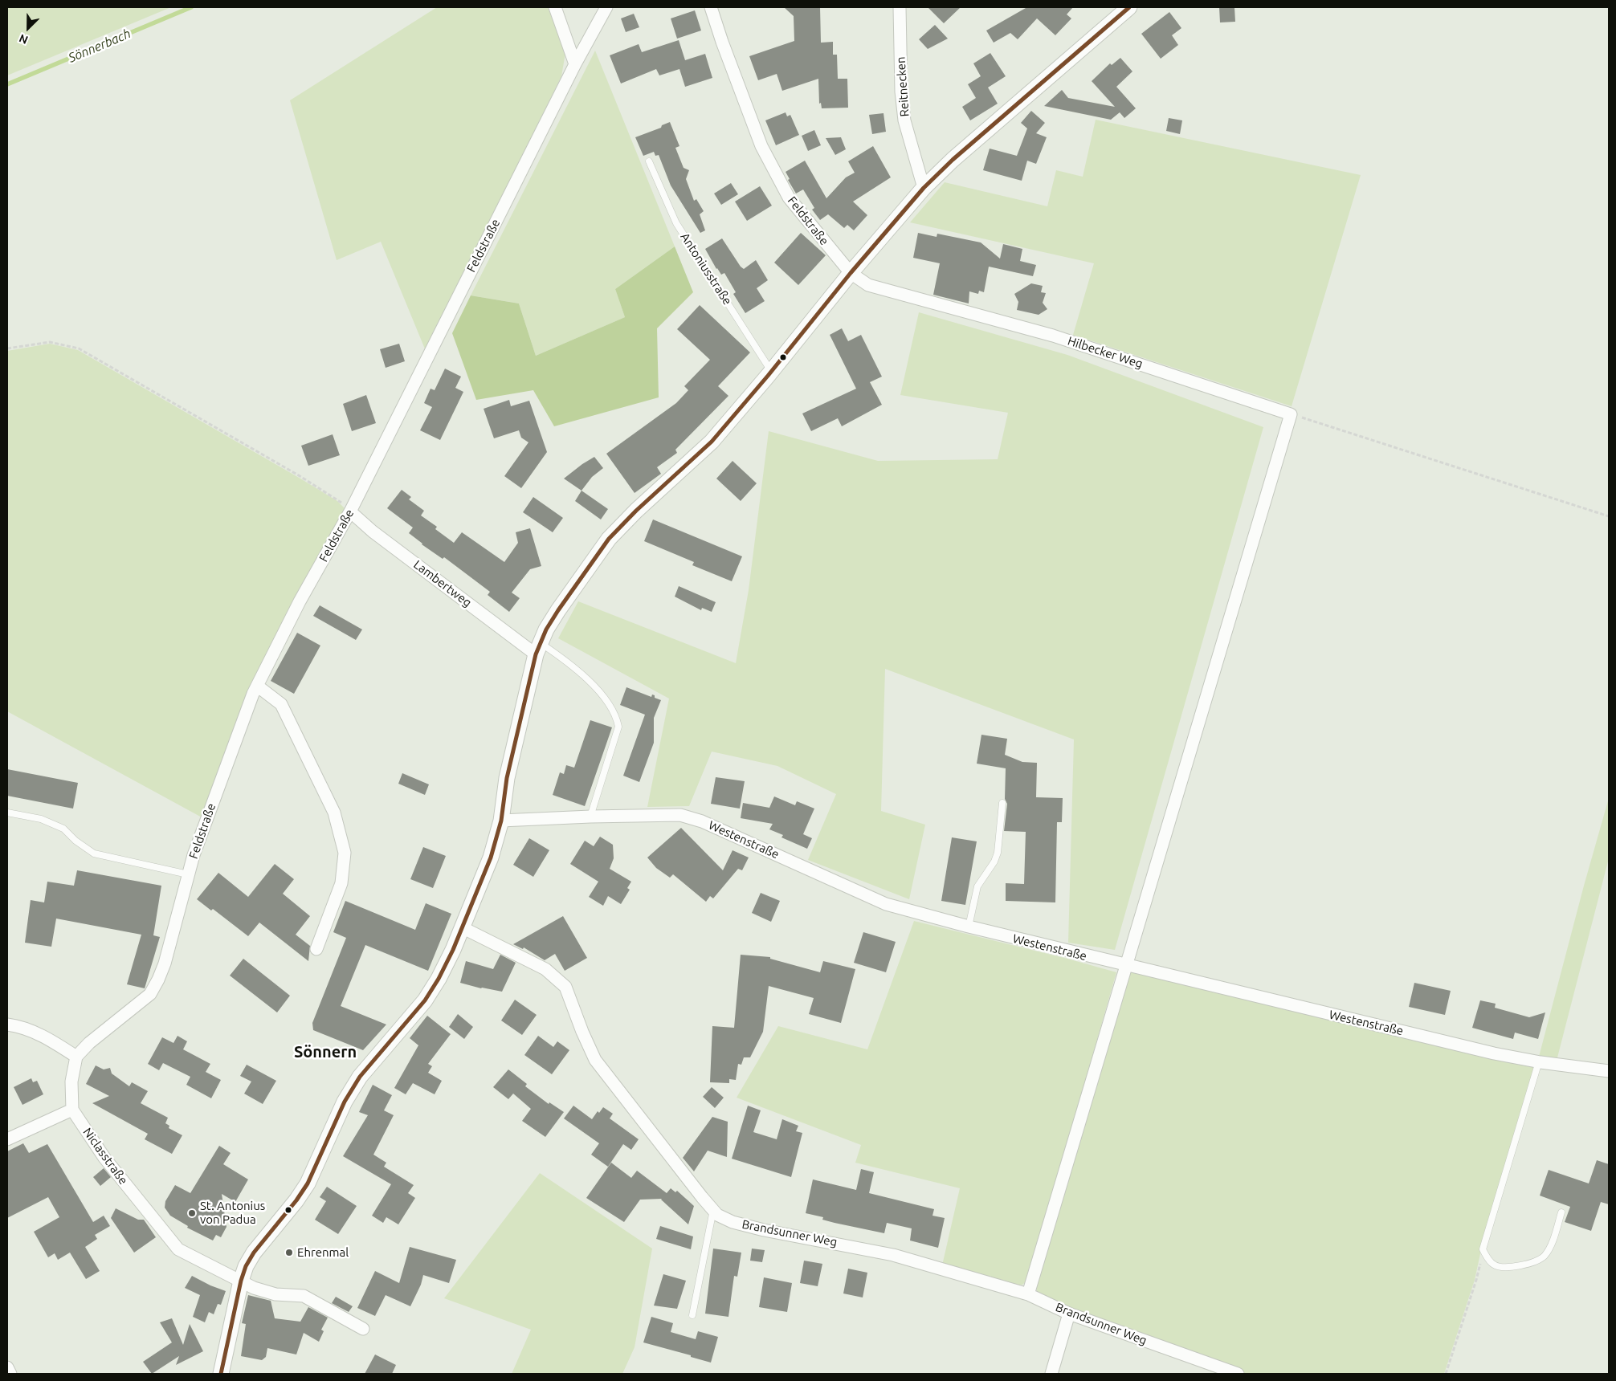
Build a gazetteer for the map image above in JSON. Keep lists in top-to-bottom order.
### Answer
{
  "streets": {
    "street": [
      "Reitnecken",
      "Feldstraße",
      "Hilbecker Weg",
      "Lambertweg",
      "Westenstraße",
      "Niclasstraße",
      "Brandsunner Weg"
    ],
    "lane": ["Antoniusstraße"]
  },
  "crossings": [
    ["Feldstraße", "Hilbecker Weg"],
    ["Feldstraße", "Lambertweg"]
  ],
  "districts": ["Sönnern"],
  "water": ["Sönnerbach"],
  "places": ["St. Antonius von Padua", "Ehrenmal"],
  "north": "bottom left"
}
